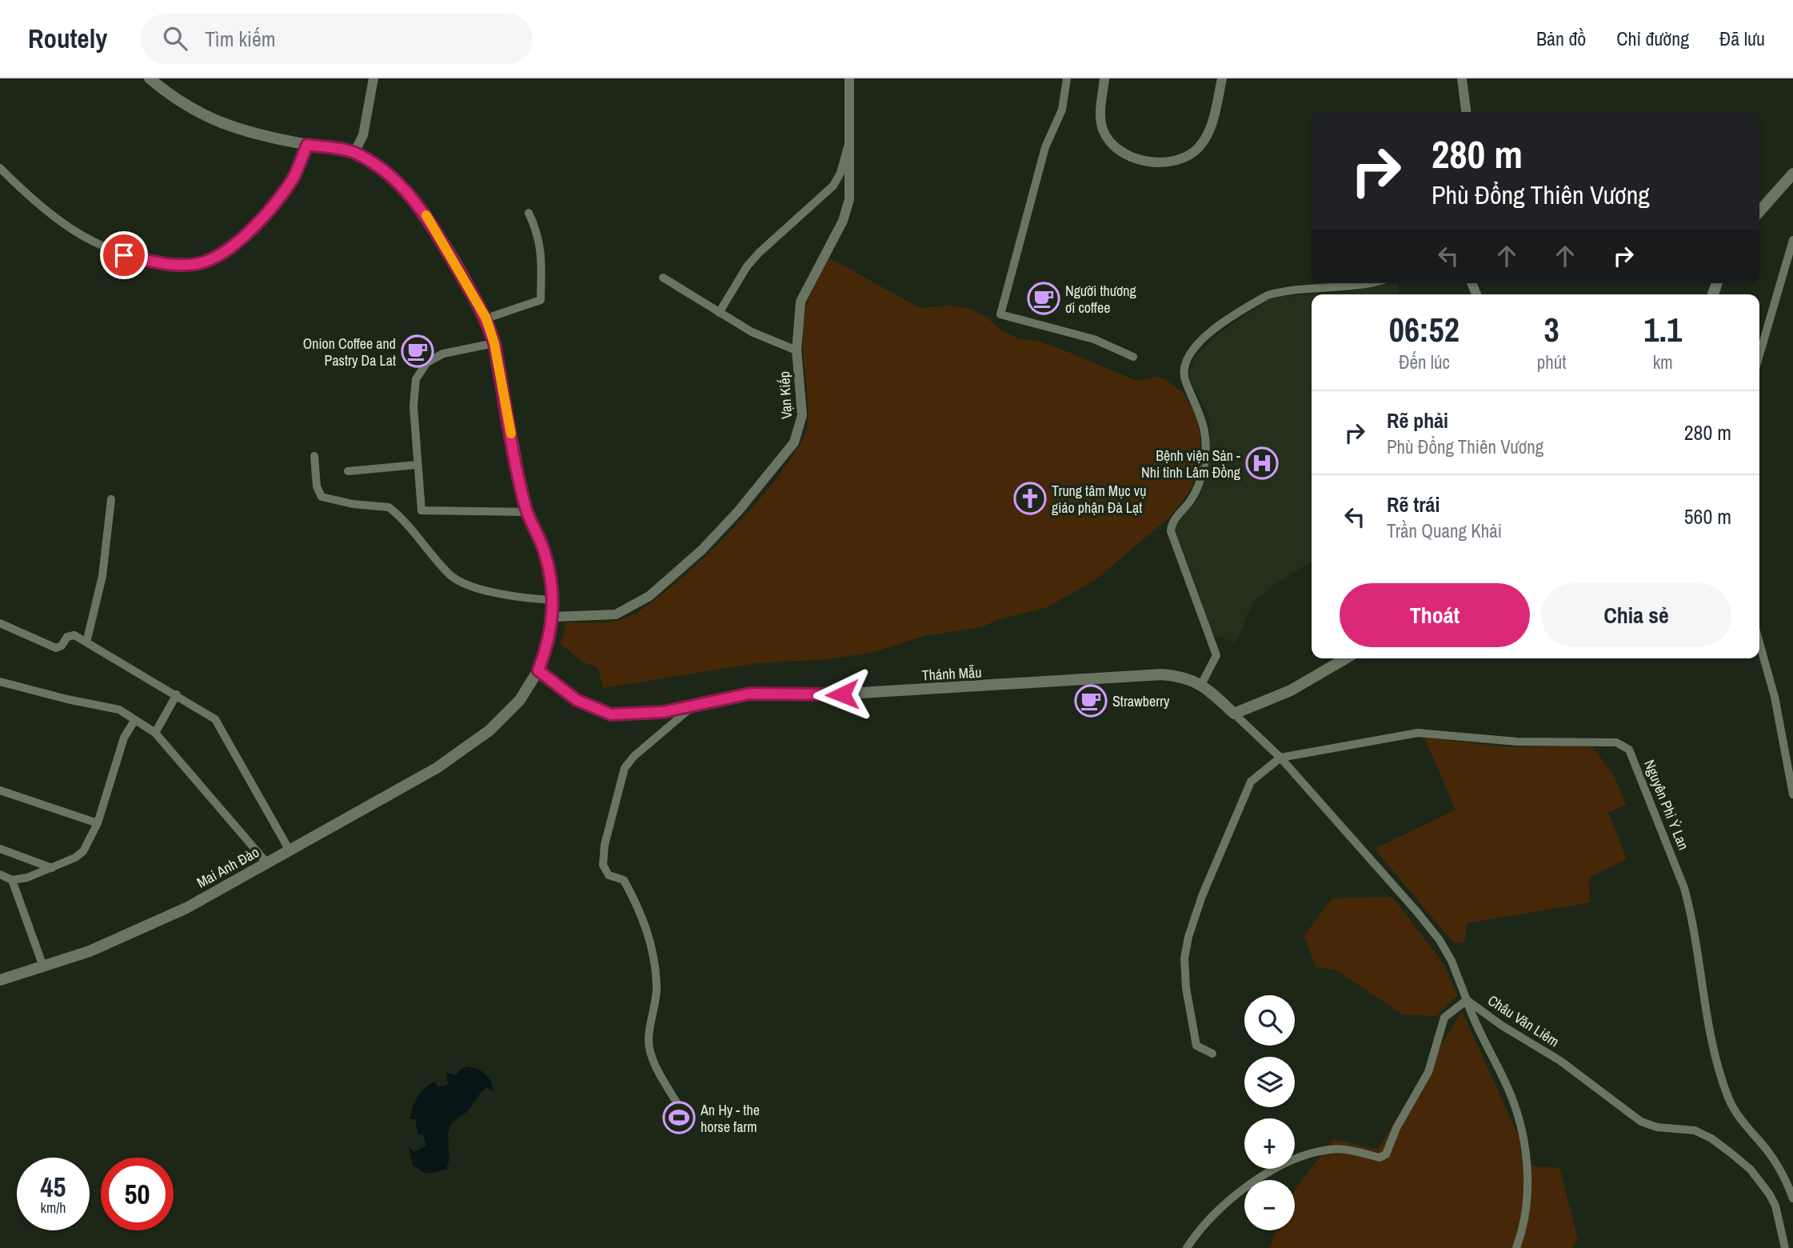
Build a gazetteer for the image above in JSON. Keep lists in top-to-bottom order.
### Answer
{
  "streets": {
    "main road": ["Thánh Mẫu", "Mai Anh Đào"],
    "street": ["Vạn Kiếp", "Nguyên Phi Ỷ Lan", "Châu Văn Liêm"]
  },
  "crossings": [
    ["Vạn Kiếp", "Mai Anh Đào"],
    ["Thánh Mẫu", "Mai Anh Đào"],
    ["Thánh Mẫu", "Châu Văn Liêm"],
    ["Nguyên Phi Ỷ Lan", "Châu Văn Liêm"]
  ],
  "places": {
    "cafe": ["Người thương ơi coffee", "Onion Coffee and Pastry Da Lat", "Strawberry"],
    "hospital": ["Bệnh viện Sản - Nhi tỉnh Lâm Đồng"],
    "church": ["Trung tâm Mục vụ giáo phận Đà Lạt"],
    "sports": ["An Hy - the horse farm"]
  },
  "page": {
    "header": "Routely",
    "search": "Tìm kiếm",
    "nav": ["Bản đồ", "Chỉ đường", "Đã lưu"],
    "turn": ["280 m", "Phù Đổng Thiên Vương"],
    "eta": [
      "06:52",
      "Đến lúc",
      "3",
      "phút",
      "1.1",
      "km"
    ],
    "list": [
      {
        "name": "Rẽ phải",
        "note": "Phù Đổng Thiên Vương",
        "value": "280 m"
      },
      {
        "name": "Rẽ trái",
        "note": "Trần Quang Khải",
        "value": "560 m"
      }
    ],
    "buttons": ["Thoát", "Chia sẻ"],
    "map_buttons": ["+", "−"],
    "speed": "45 km/h",
    "limit": "50"
  }
}
